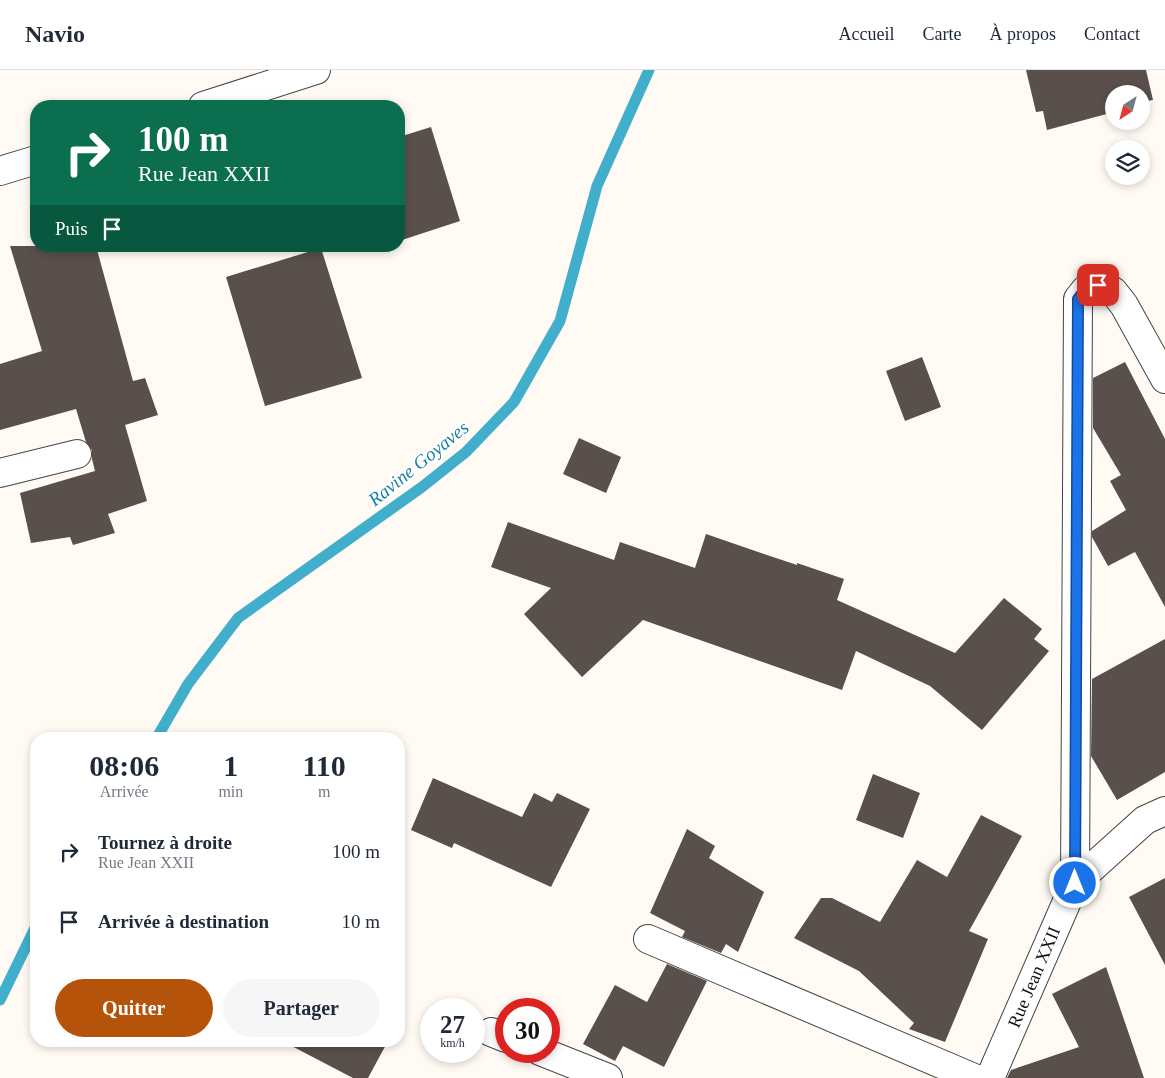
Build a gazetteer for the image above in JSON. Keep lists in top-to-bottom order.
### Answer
{
  "streets": {
    "street": ["Rue Jean XXII"]
  },
  "water": ["Ravine Goyaves"],
  "north": "bottom left",
  "page": {
    "header": "Navio",
    "nav": [
      "Accueil",
      "Carte",
      "À propos",
      "Contact"
    ],
    "turn": ["100 m", "Rue Jean XXII"],
    "then": "Puis",
    "eta": [
      "08:06",
      "Arrivée",
      "1",
      "min",
      "110",
      "m"
    ],
    "list": [
      {
        "name": "Tournez à droite",
        "note": "Rue Jean XXII",
        "value": "100 m"
      },
      {
        "name": "Arrivée à destination",
        "value": "10 m"
      }
    ],
    "buttons": ["Quitter", "Partager"],
    "speed": "27 km/h",
    "limit": "30"
  }
}
